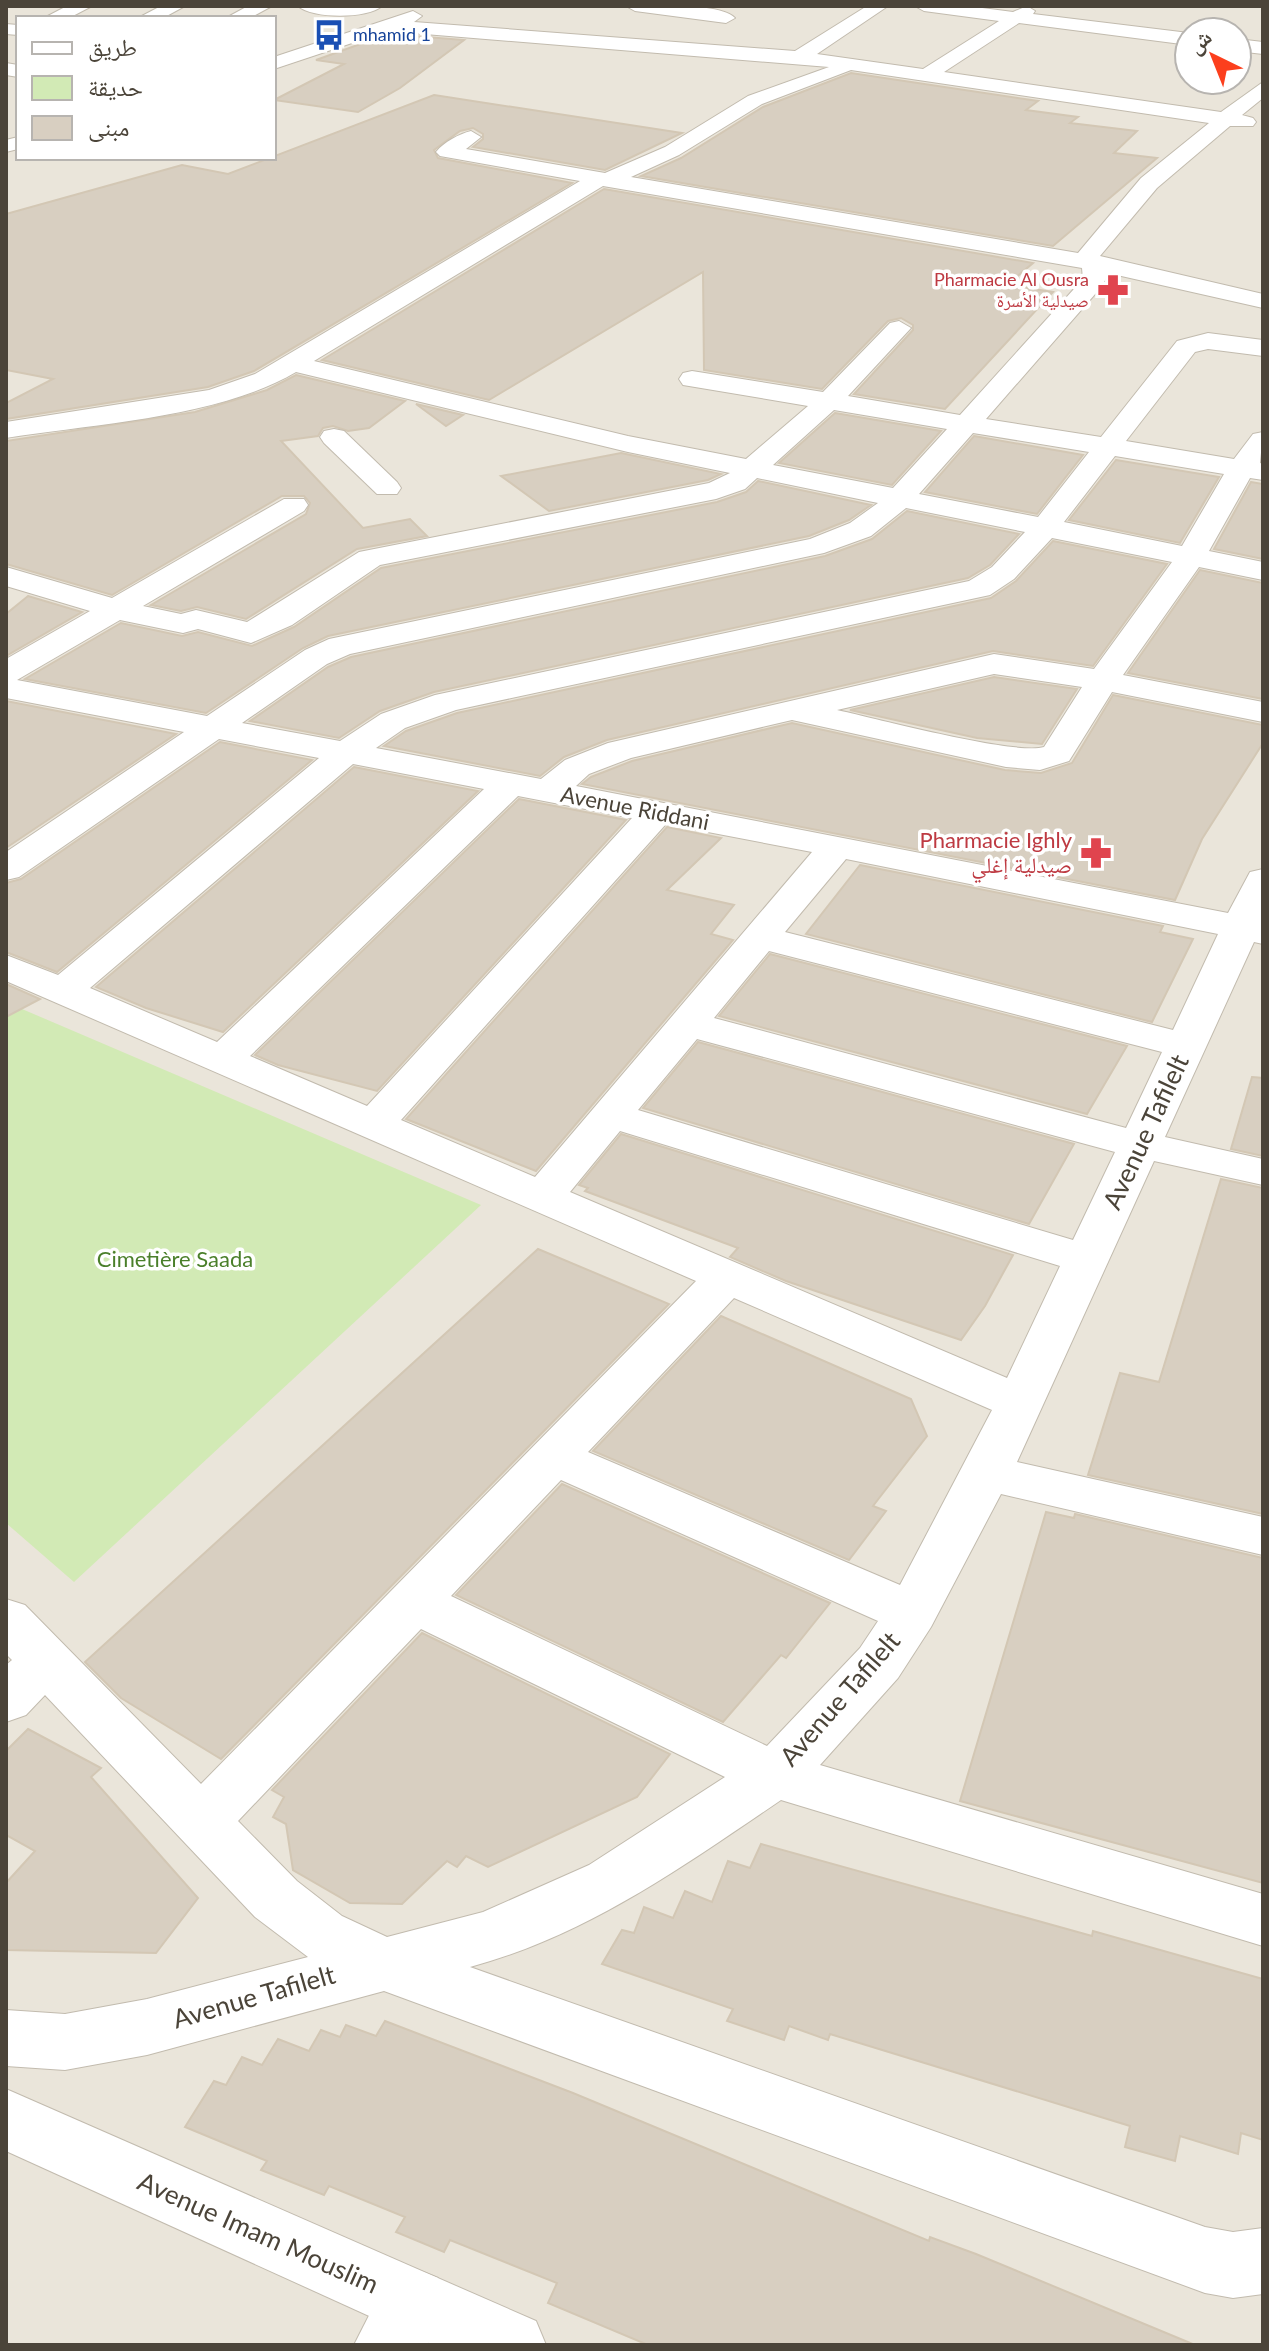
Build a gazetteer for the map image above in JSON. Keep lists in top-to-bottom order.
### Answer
{
  "streets": {
    "street": ["Avenue Riddani", "Avenue Tafilelt", "Avenue Imam Mouslim"]
  },
  "crossings": [
    ["Avenue Riddani", "Avenue Tafilelt"]
  ],
  "parks": ["Cimetière Saada"],
  "places": {
    "bus stop": ["mhamid 1"],
    "pharmacy": ["Pharmacie Al Ousra صيدلية الأسرة", "Pharmacie Ighly صيدلية إغلي"]
  },
  "legend": ["طريق", "حديقة", "مبنى"],
  "north": "top left"
}
